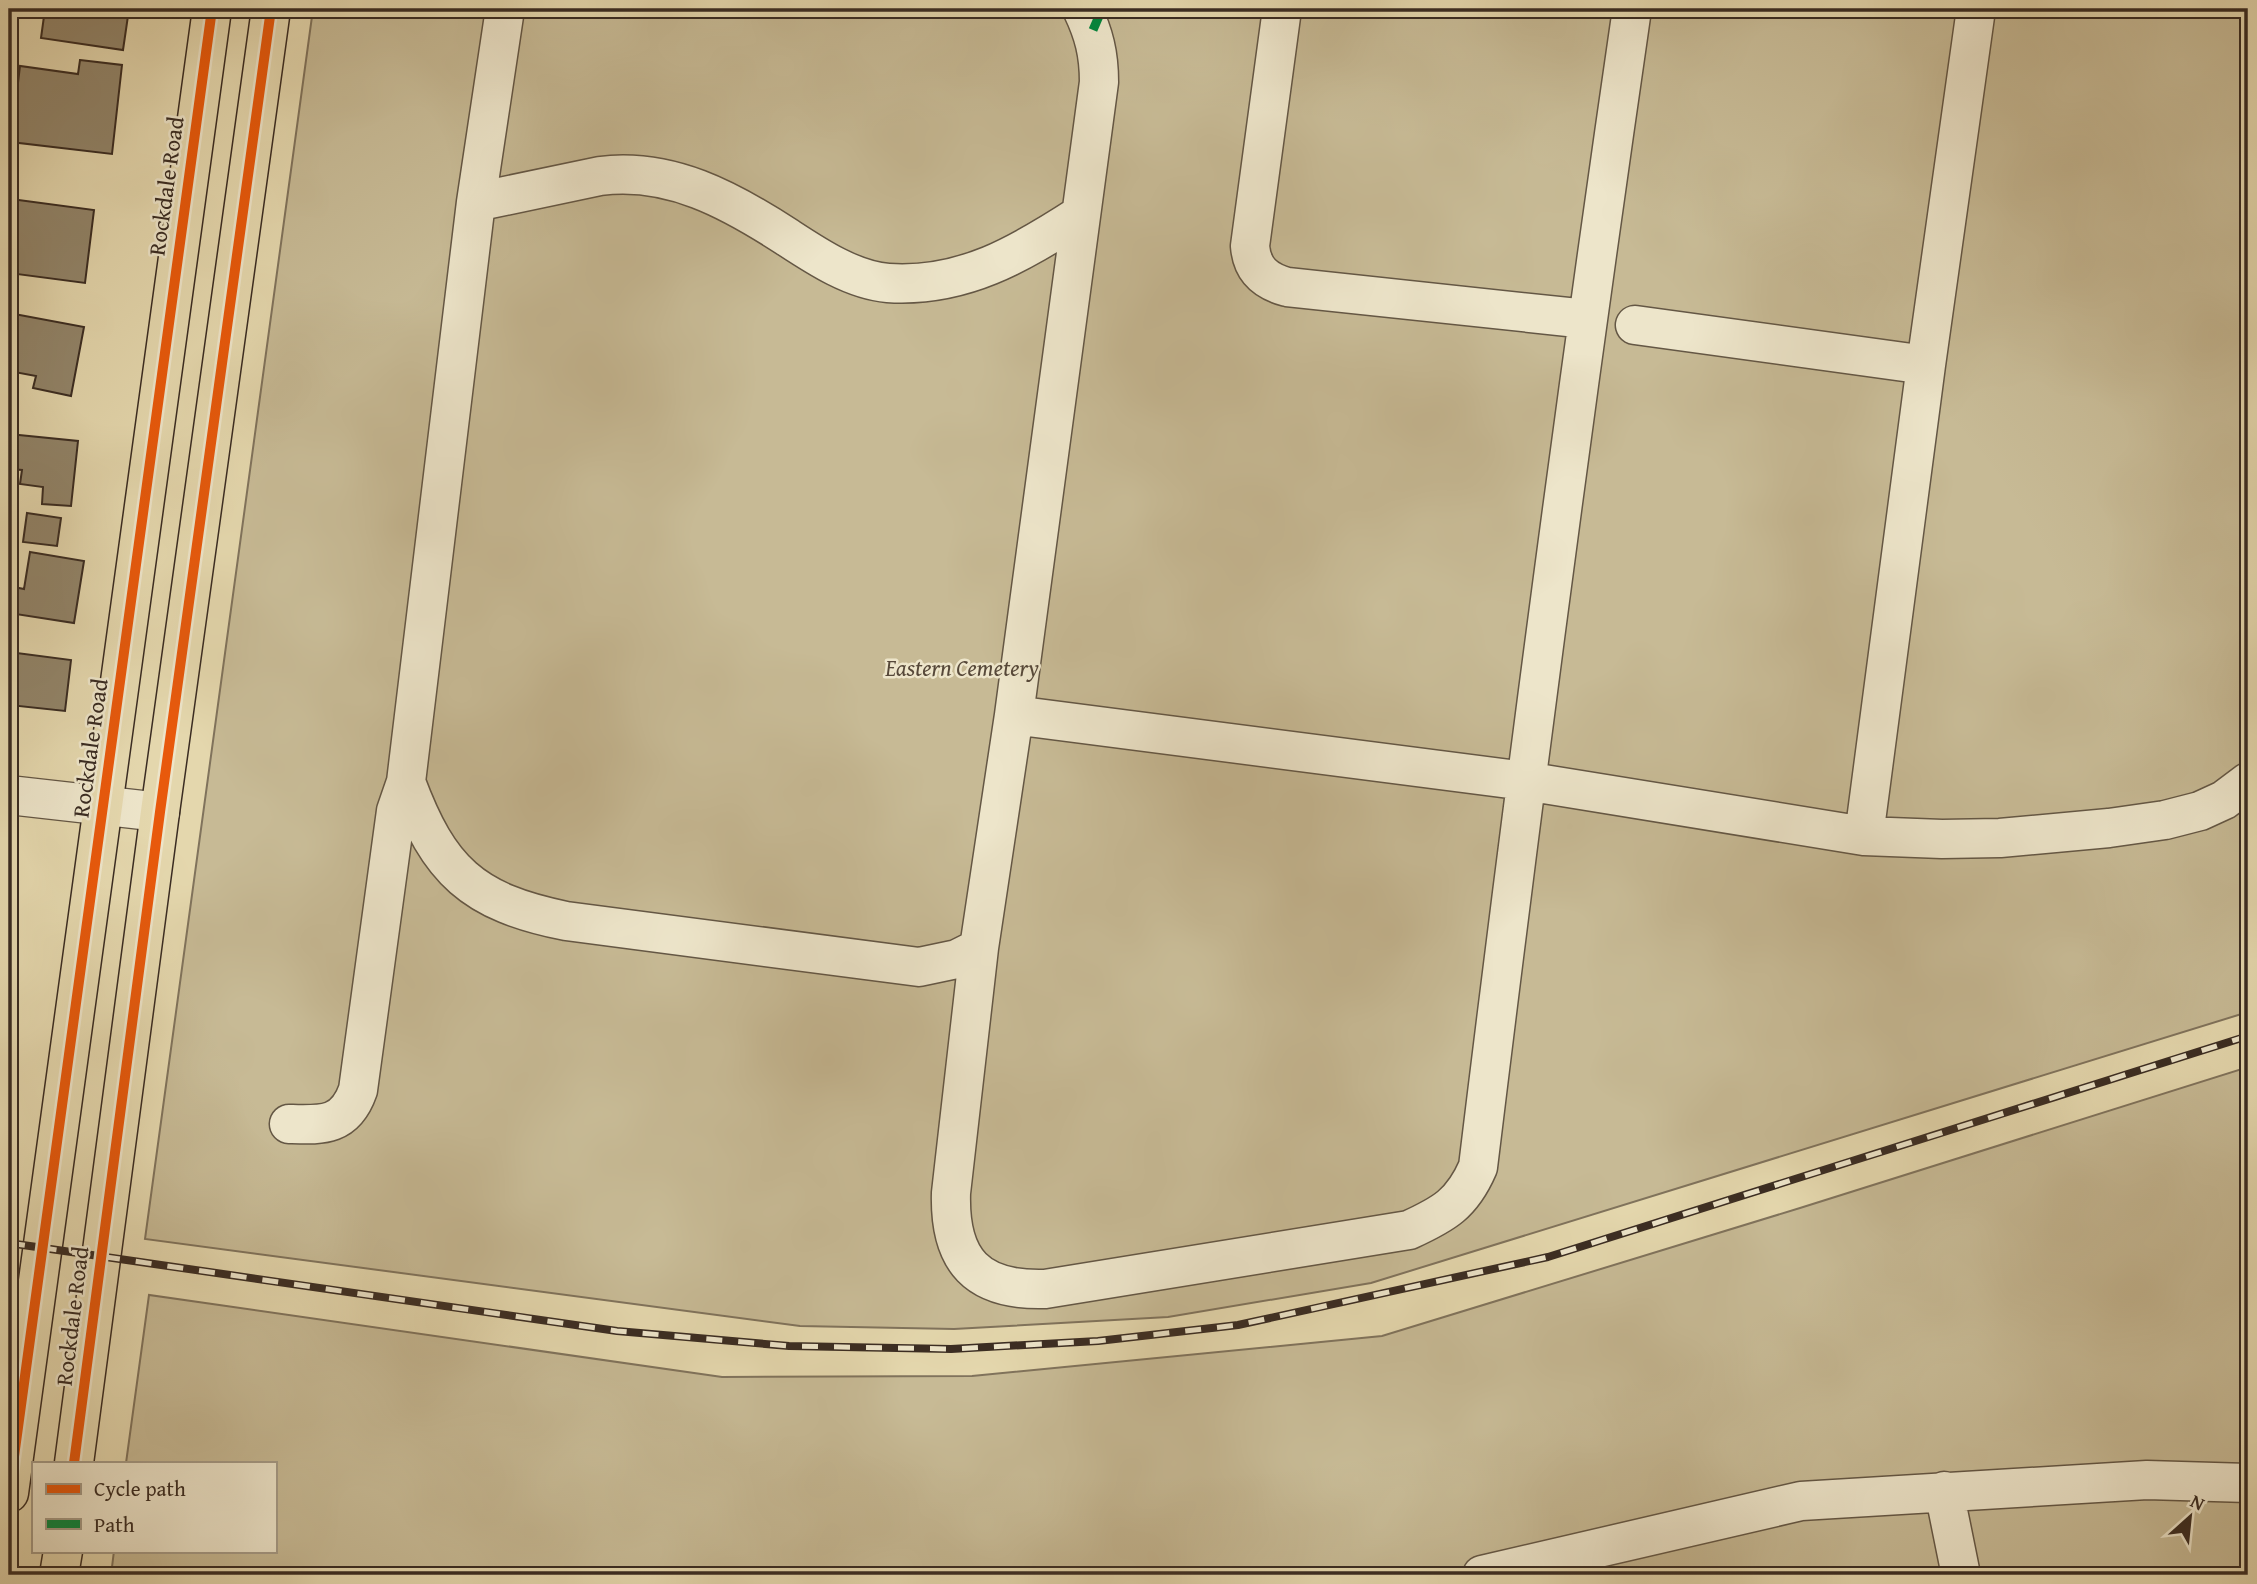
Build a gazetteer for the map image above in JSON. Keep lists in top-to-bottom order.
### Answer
{
  "streets": {
    "main road": ["Rockdale Road"]
  },
  "parks": ["Eastern Cemetery"],
  "legend": ["Cycle path", "Path"],
  "north": "top right"
}
